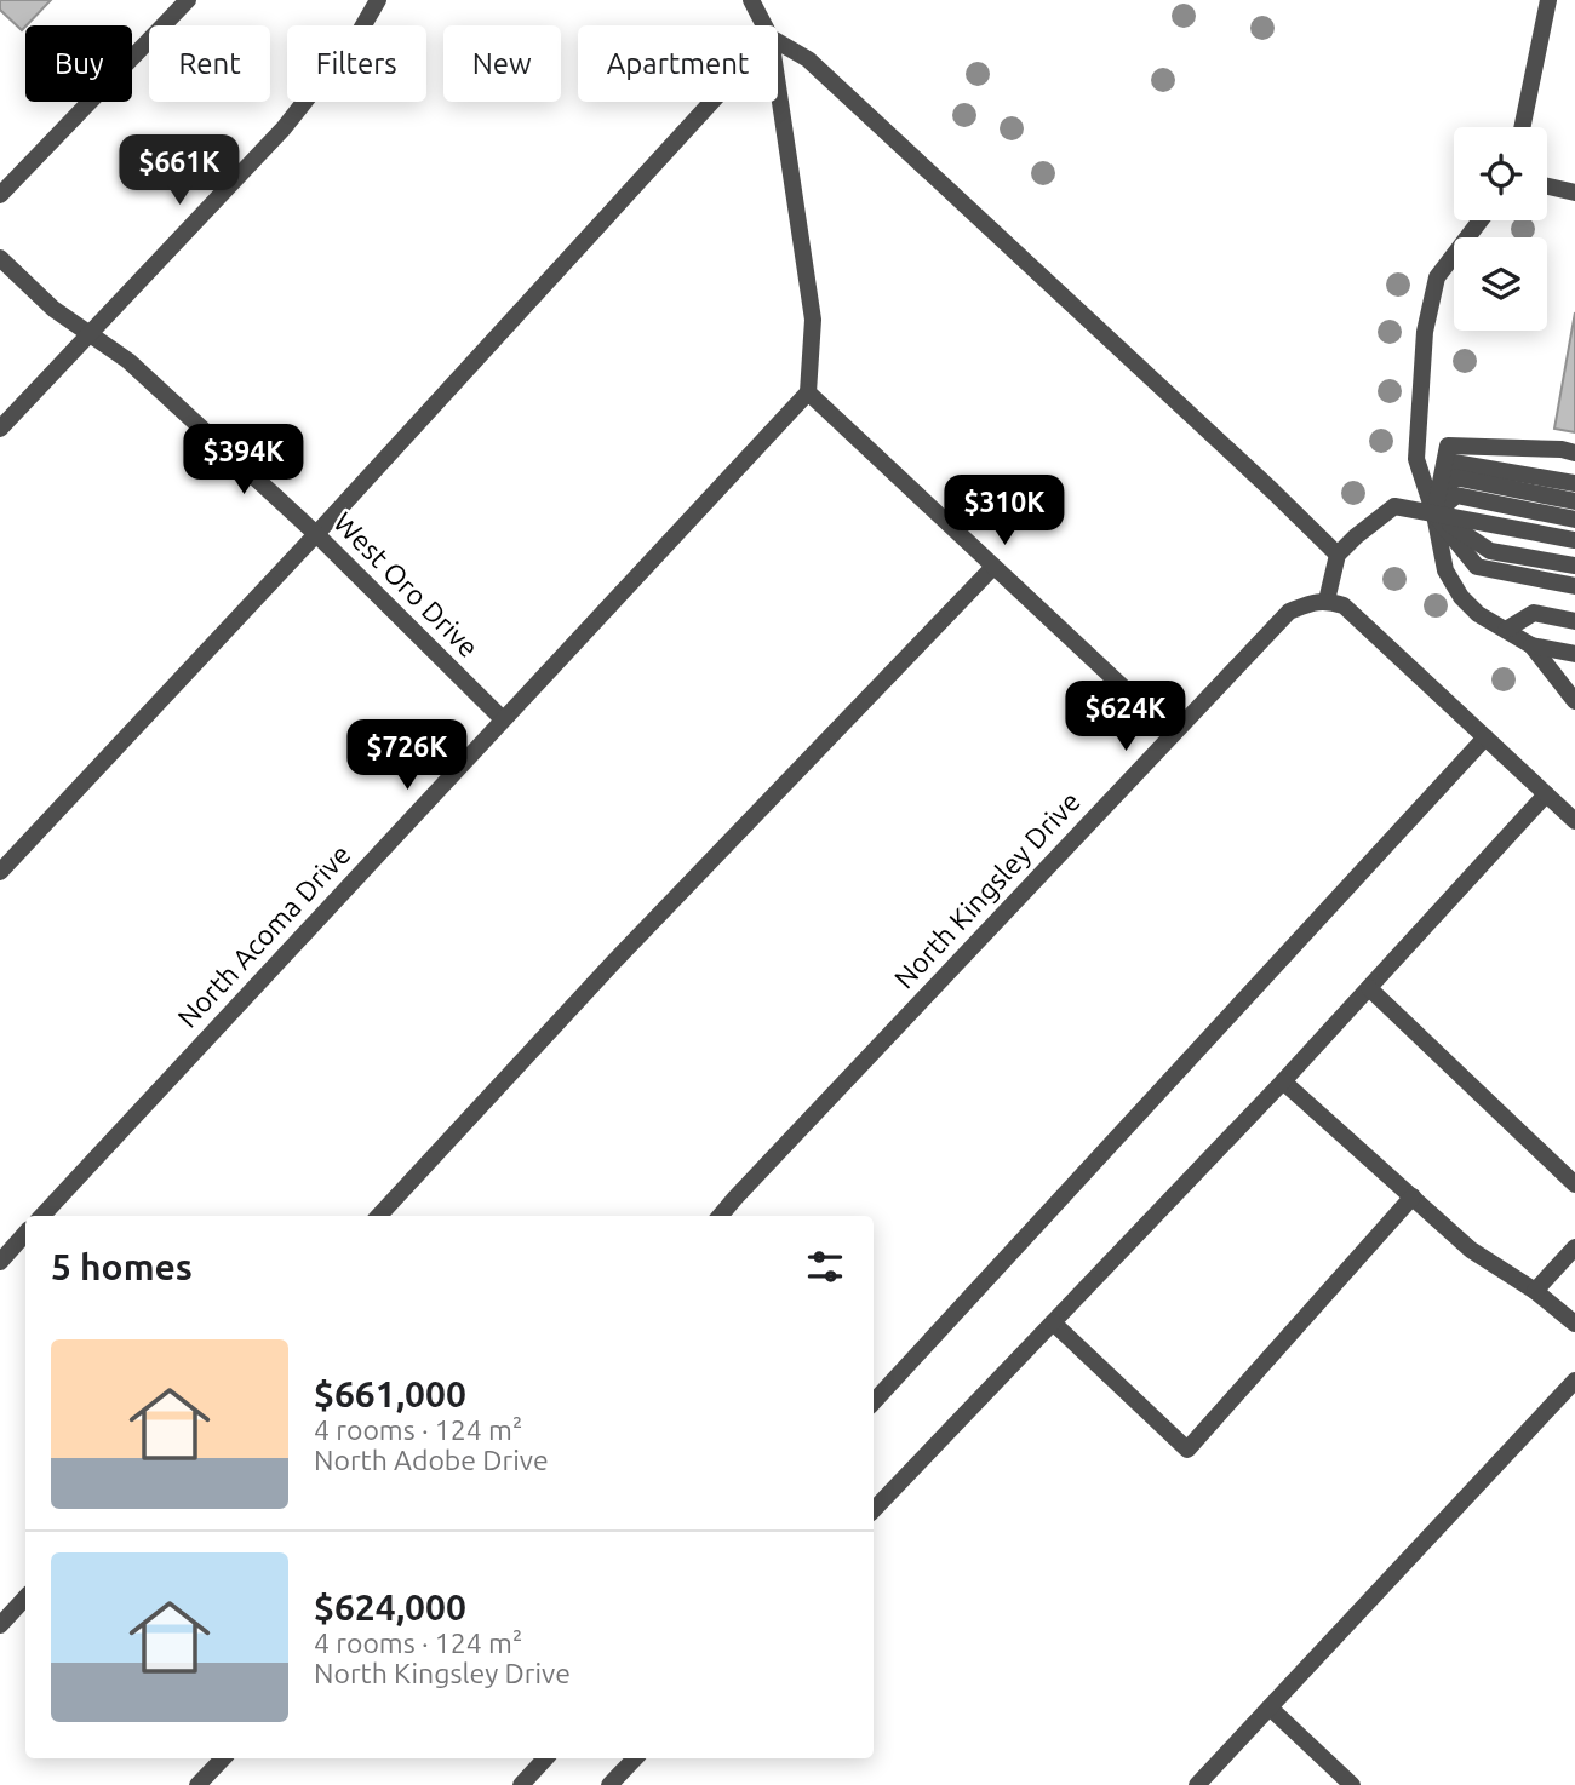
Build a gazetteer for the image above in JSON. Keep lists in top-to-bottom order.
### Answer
{
  "streets": {
    "street": ["West Oro Drive", "North Kingsley Drive", "North Acoma Drive"]
  },
  "crossings": [
    ["West Oro Drive", "North Acoma Drive"]
  ],
  "page": {
    "chip": [
      "Buy",
      "Rent",
      "Filters",
      "New",
      "Apartment"
    ],
    "price": [
      "$661K",
      "$394K",
      "$310K",
      "$624K",
      "$726K"
    ],
    "heading": "5 homes",
    "list": [
      {
        "name": "$661,000",
        "note": "4 rooms · 124 m² · North Adobe Drive"
      },
      {
        "name": "$624,000",
        "note": "4 rooms · 124 m² · North Kingsley Drive"
      }
    ]
  }
}
